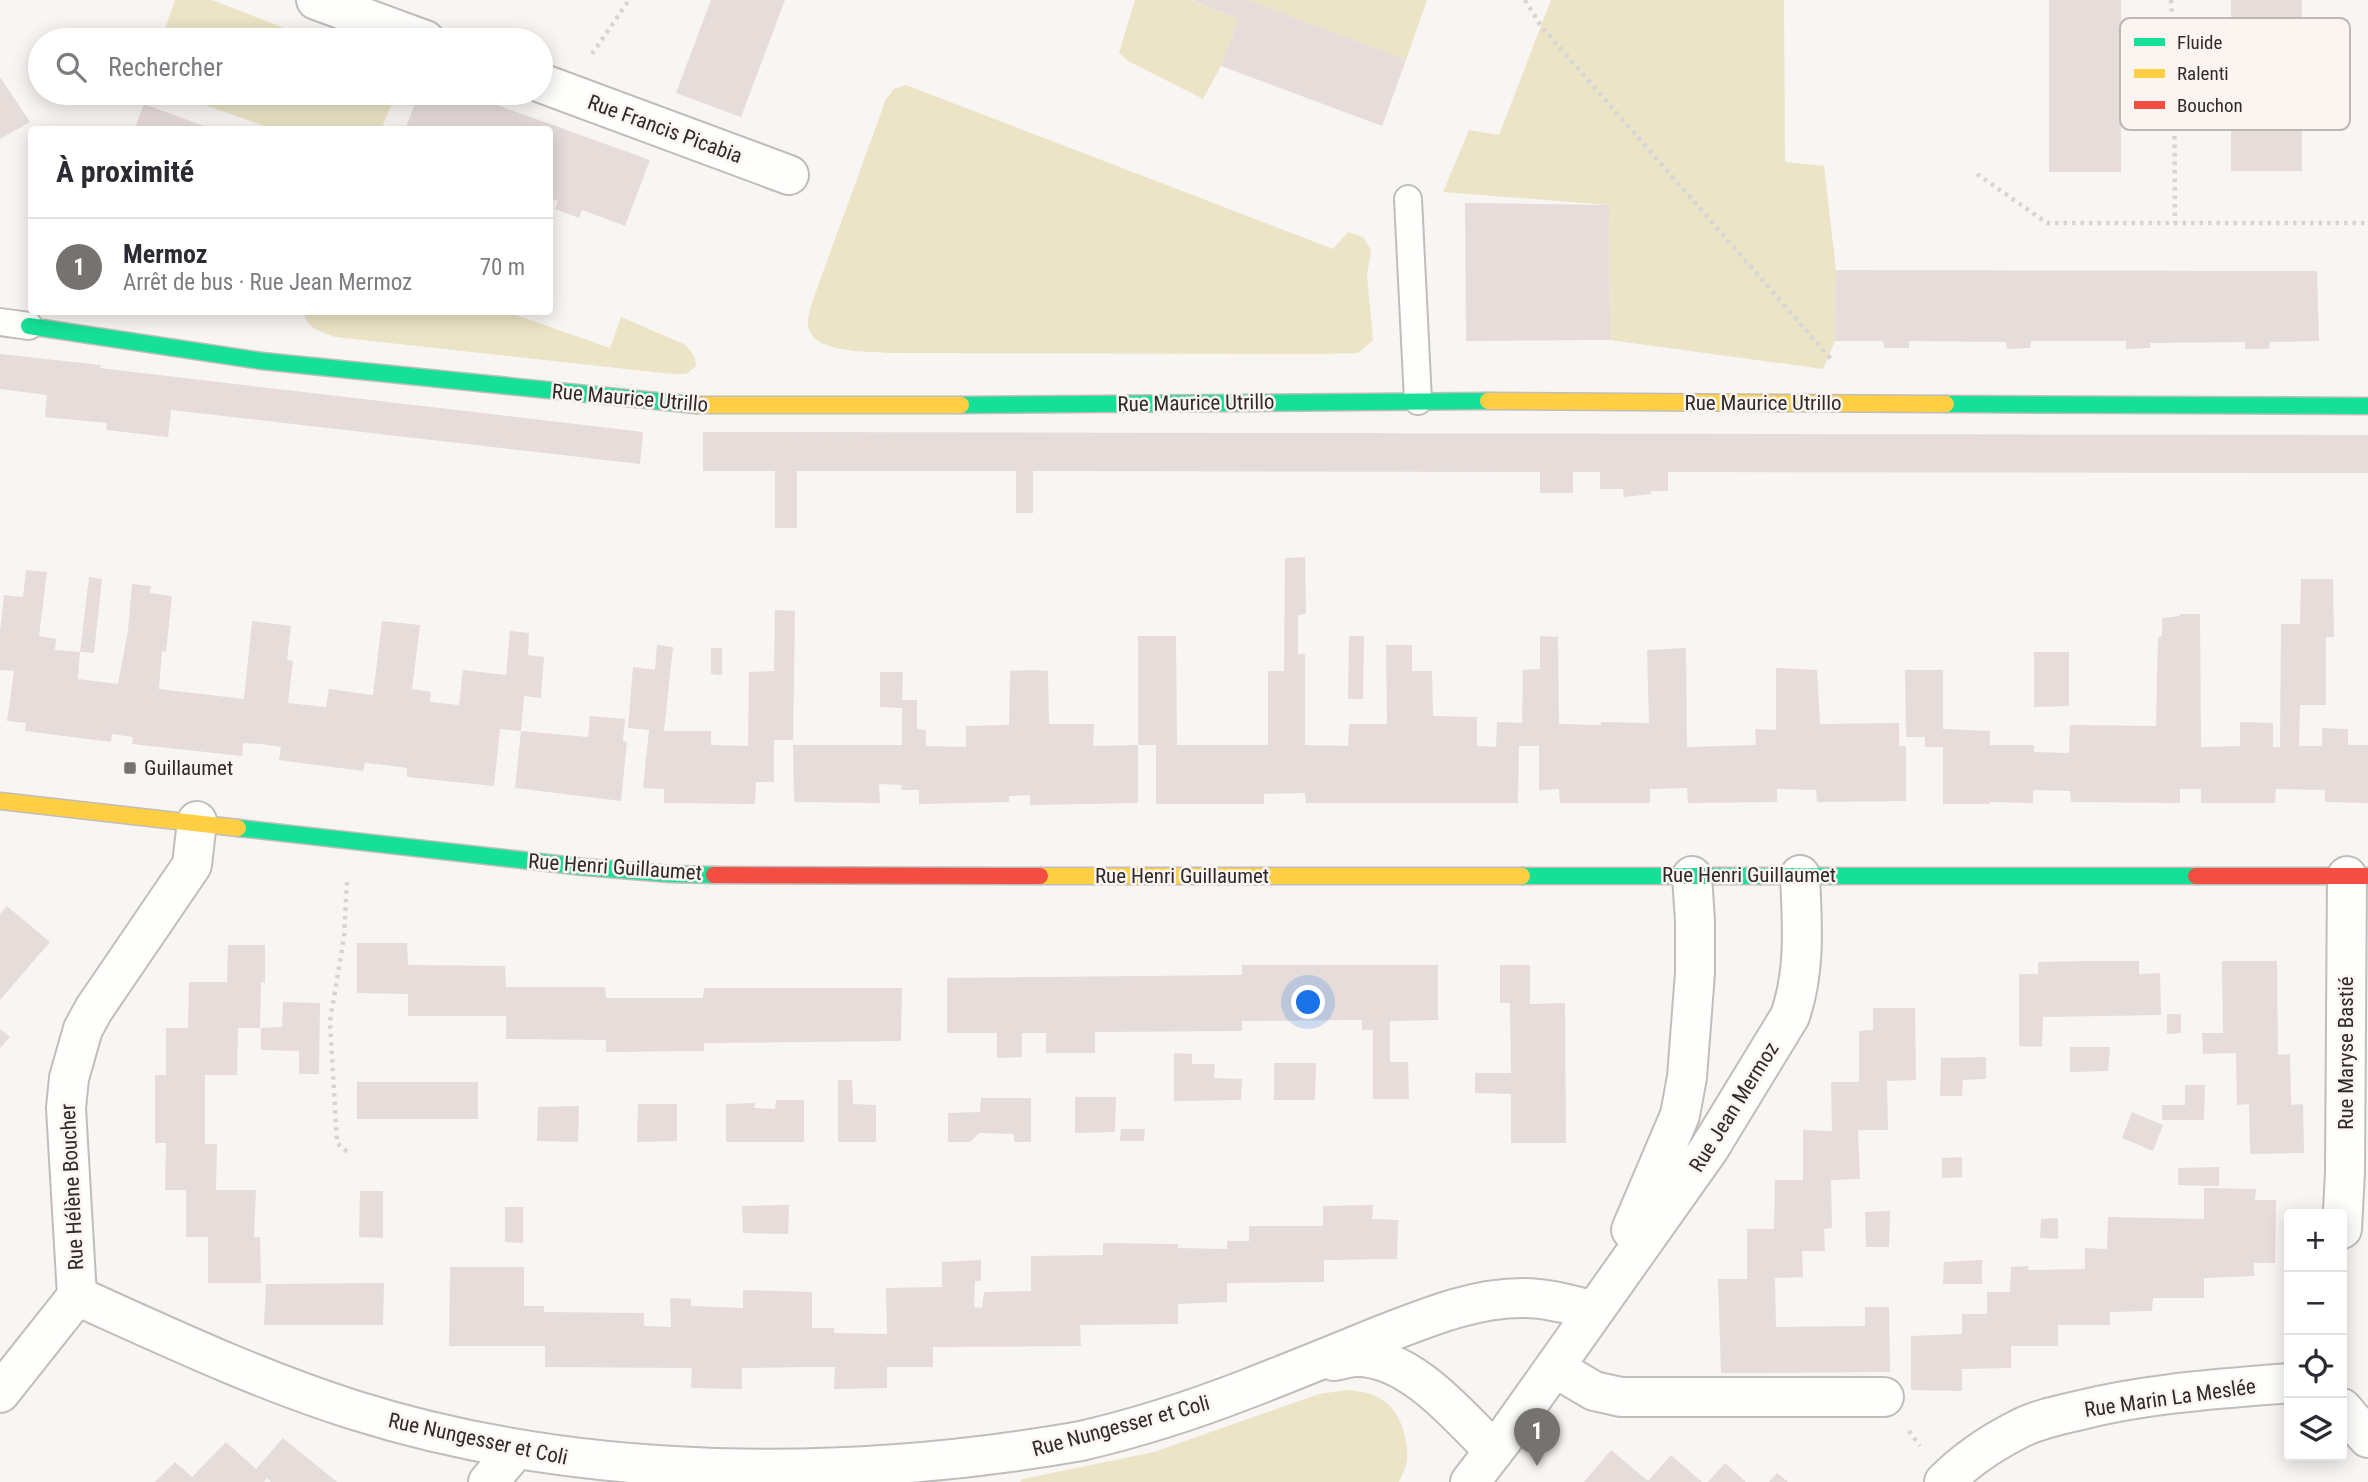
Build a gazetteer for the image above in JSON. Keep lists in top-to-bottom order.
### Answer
{
  "streets": {
    "street": [
      "Rue Francis Picabia",
      "Rue Maurice Utrillo",
      "Rue Henri Guillaumet",
      "Rue Maryse Bastié",
      "Rue Jean Mermoz",
      "Rue Hélène Boucher",
      "Rue Marin La Meslée",
      "Rue Nungesser et Coli"
    ]
  },
  "crossings": [
    ["Rue Henri Guillaumet", "Rue Maryse Bastié"],
    ["Rue Henri Guillaumet", "Rue Jean Mermoz"],
    ["Rue Henri Guillaumet", "Rue Hélène Boucher"],
    ["Rue Jean Mermoz", "Rue Nungesser et Coli"],
    ["Rue Hélène Boucher", "Rue Nungesser et Coli"]
  ],
  "places": {
    "transit": ["Guillaumet"]
  },
  "legend": ["Fluide", "Ralenti", "Bouchon"],
  "page": {
    "search": "Rechercher",
    "heading": "À proximité",
    "list": [
      {
        "mark": "1",
        "name": "Mermoz",
        "note": "Arrêt de bus · Rue Jean Mermoz",
        "value": "70 m"
      }
    ],
    "map_buttons": ["+", "−"],
    "pins": "1"
  }
}
